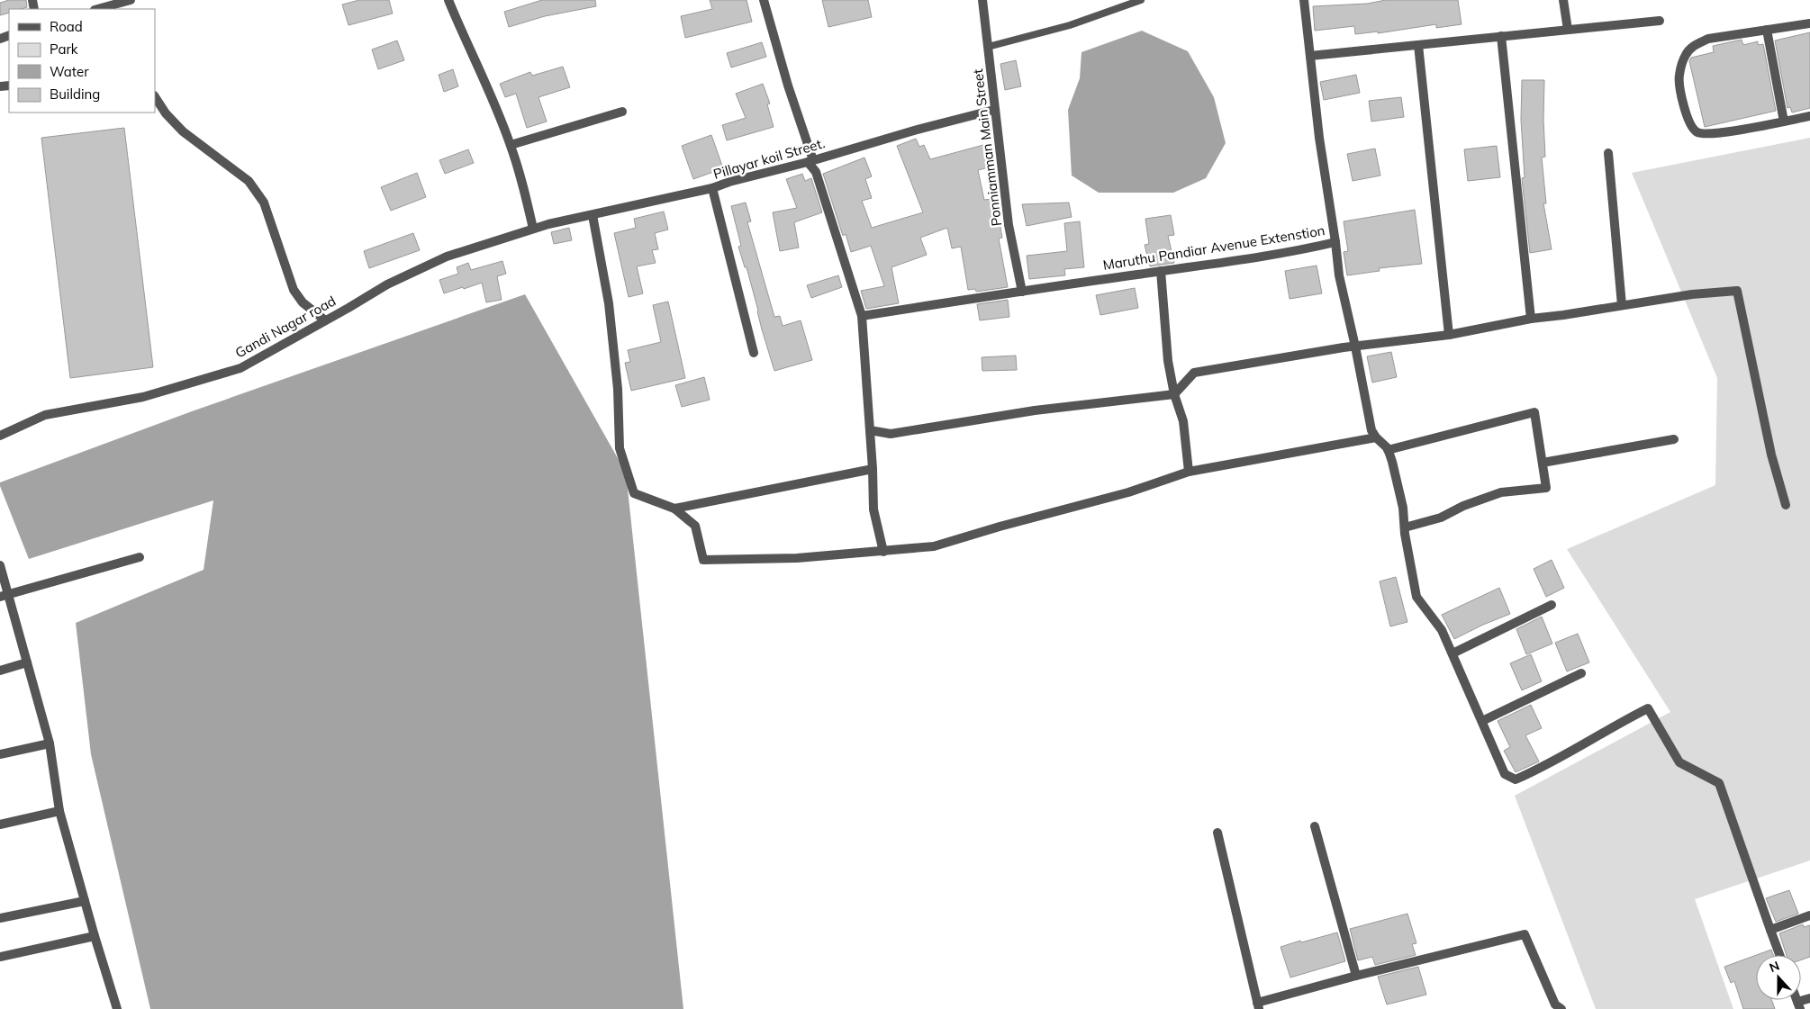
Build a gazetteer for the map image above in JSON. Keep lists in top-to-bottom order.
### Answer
{
  "streets": {
    "street": [
      "Ponniamman Main Street",
      "Pillayar koil Street.",
      "Maruthu Pandiar Avenue Extenstion",
      "Gandi Nagar road"
    ]
  },
  "crossings": [
    ["Ponniamman Main Street", "Pillayar koil Street."],
    ["Ponniamman Main Street", "Maruthu Pandiar Avenue Extenstion"],
    ["Pillayar koil Street.", "Gandi Nagar road"]
  ],
  "legend": [
    "Road",
    "Park",
    "Water",
    "Building"
  ],
  "north": "top"
}
